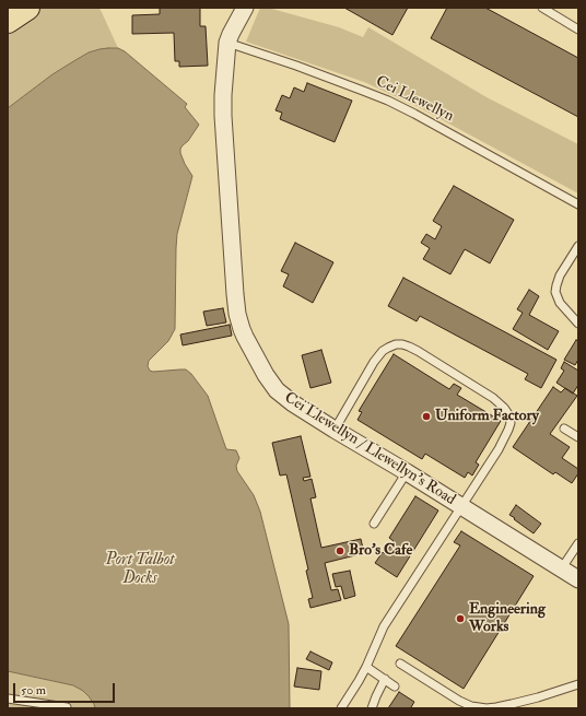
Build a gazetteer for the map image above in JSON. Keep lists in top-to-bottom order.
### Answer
{
  "streets": {
    "street": ["Cei Llewellyn / Llewellyn's Road"],
    "lane": ["Cei Llewellyn"]
  },
  "crossings": [
    ["Cei Llewellyn", "Cei Llewellyn / Llewellyn's Road"]
  ],
  "water": ["Port Talbot Docks"],
  "places": ["Uniform Factory", "Bro's Cafe", "Engineering Works"],
  "scale_bar": "50 m"
}
